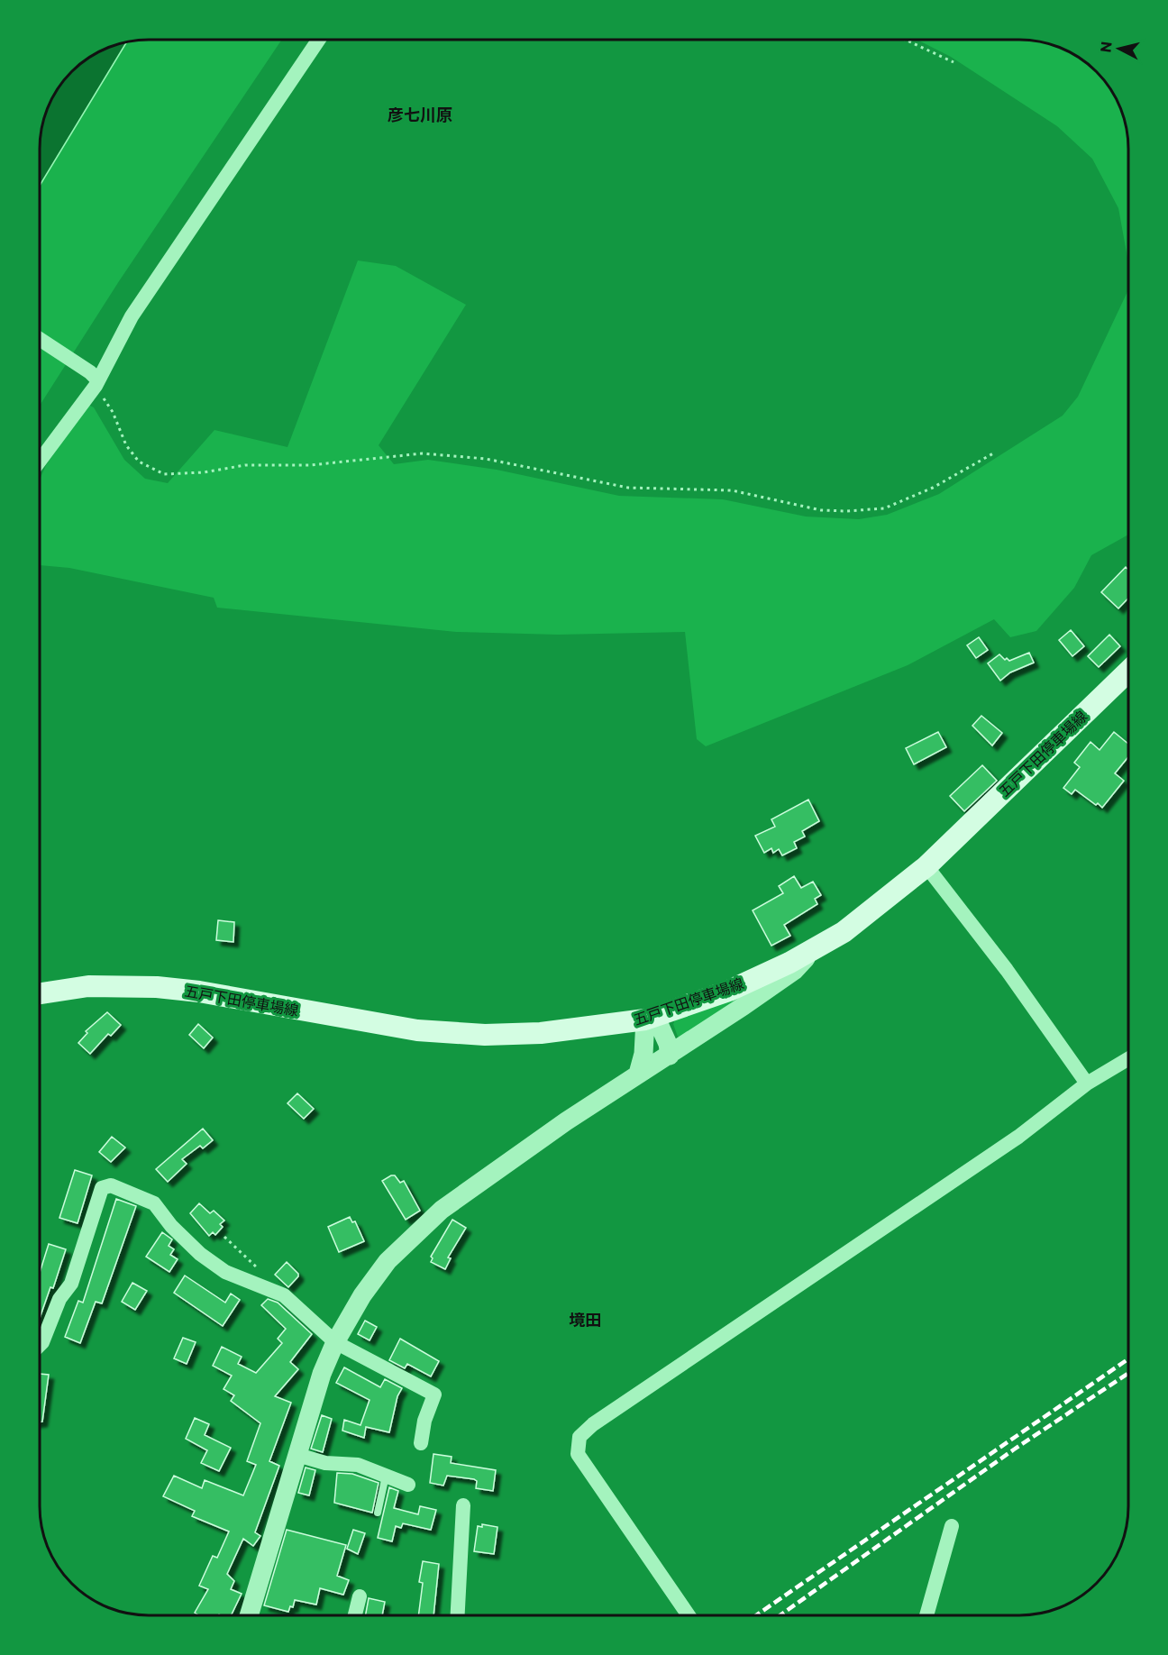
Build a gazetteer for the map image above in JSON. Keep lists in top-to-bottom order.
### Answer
{
  "streets": {
    "main road": ["五戸下田停車場線"]
  },
  "districts": ["彦七川原", "境田"],
  "north": "left"
}
